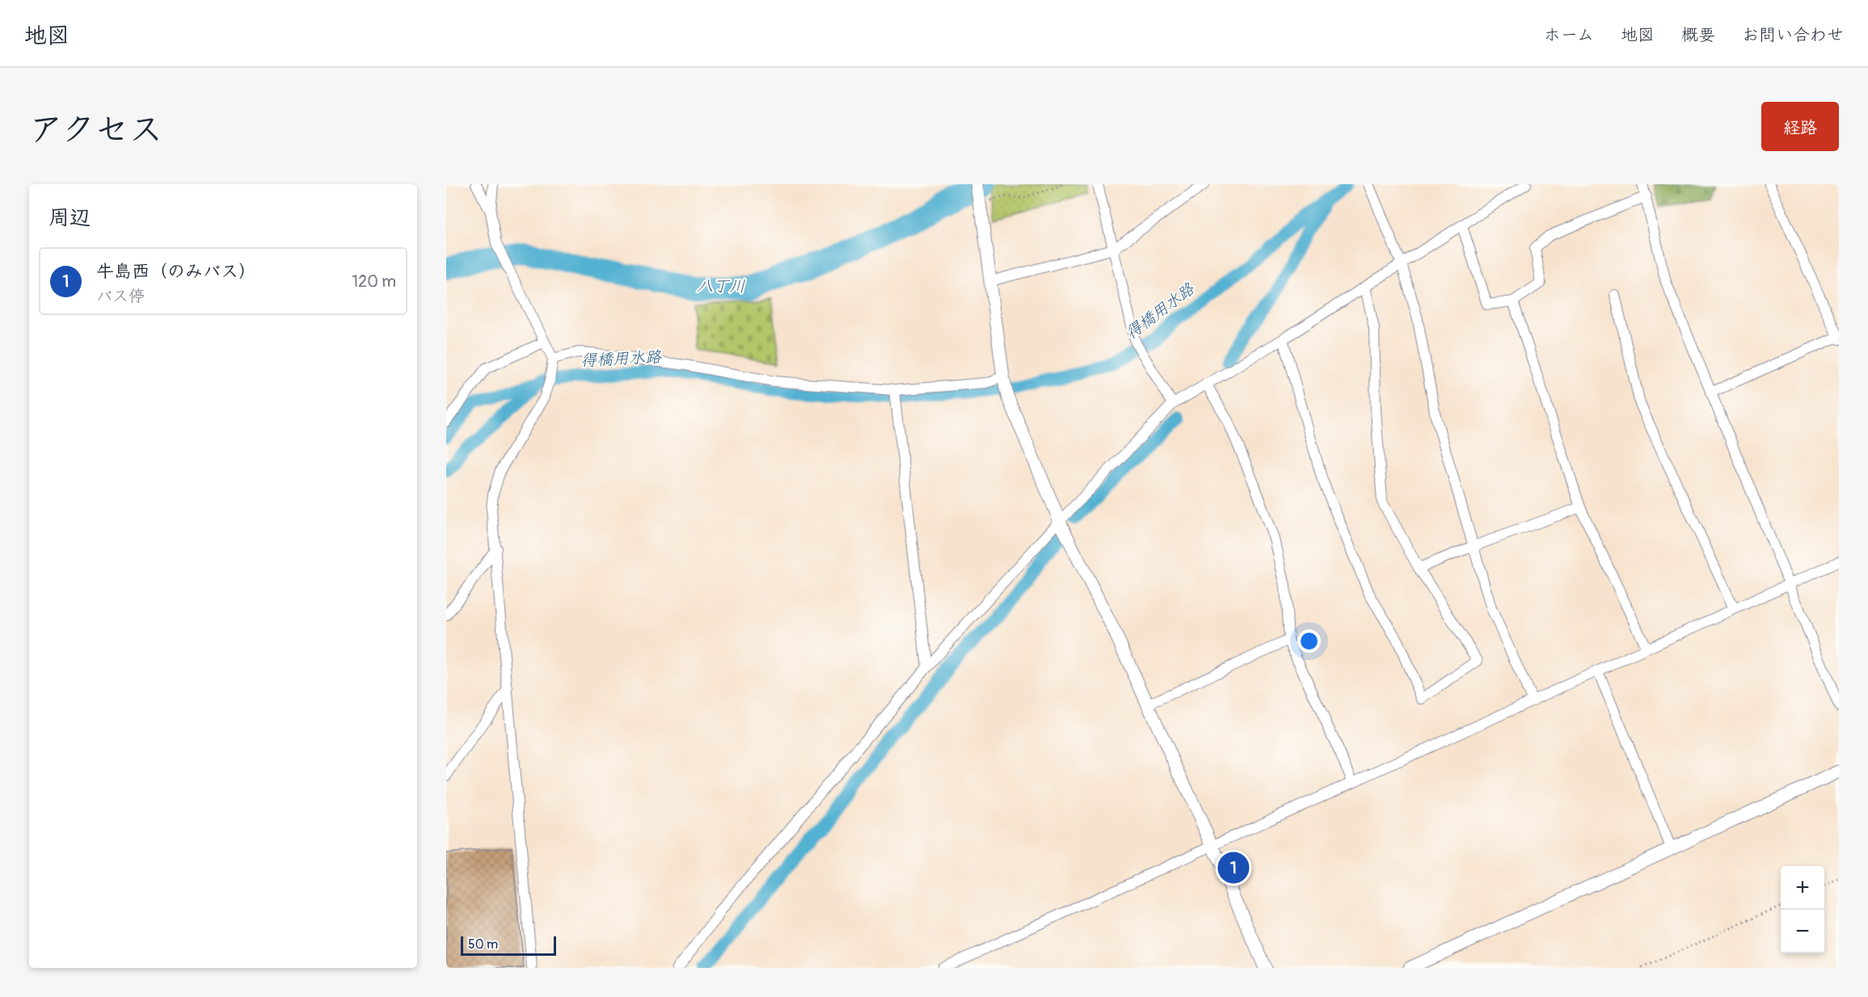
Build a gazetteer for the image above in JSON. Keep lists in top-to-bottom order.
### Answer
{
  "water": ["八丁川", "得橋用水路"],
  "scale_bar": "50 m",
  "page": {
    "header": "地図",
    "nav": [
      "ホーム",
      "地図",
      "概要",
      "お問い合わせ"
    ],
    "title": "アクセス",
    "buttons": "経路",
    "heading": "周辺",
    "list": [
      {
        "mark": "1",
        "name": "牛島西（のみバス）",
        "note": "バス停",
        "value": "120 m"
      }
    ],
    "pins": "1",
    "map_buttons": ["+", "−"],
    "scale": "50 m"
  }
}
